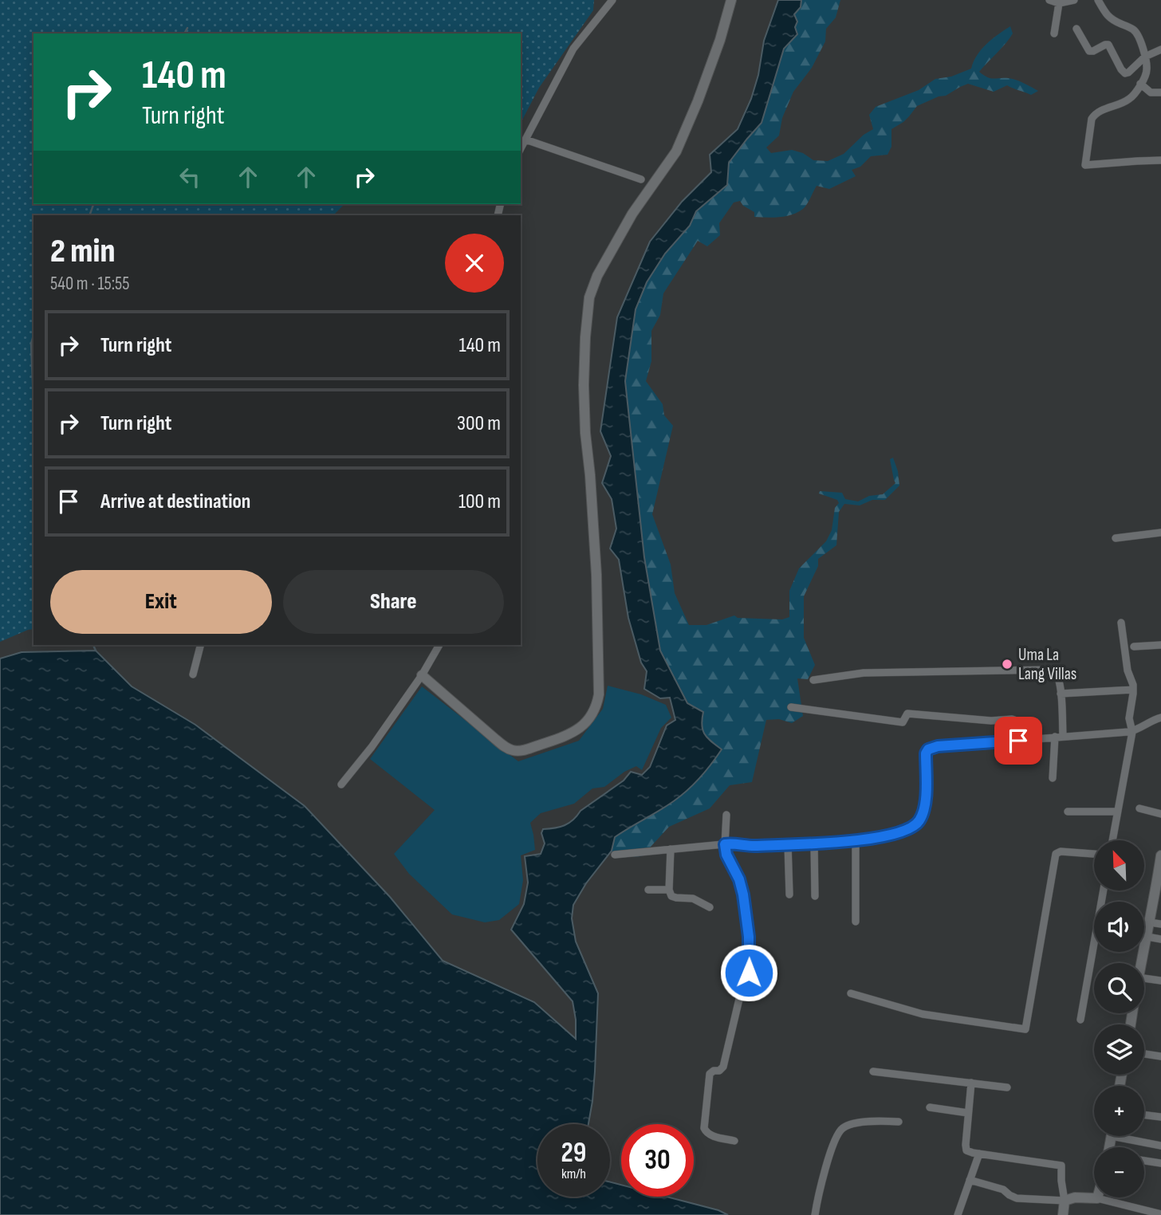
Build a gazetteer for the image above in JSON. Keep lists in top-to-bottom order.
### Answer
{
  "places": ["Uma La Lang Villas"],
  "north": "top left",
  "page": {
    "turn": ["140 m", "Turn right"],
    "heading": ["2 min", "540 m · 15:55"],
    "list": [
      {
        "name": "Turn right",
        "value": "140 m"
      },
      {
        "name": "Turn right",
        "value": "300 m"
      },
      {
        "name": "Arrive at destination",
        "value": "100 m"
      }
    ],
    "buttons": ["Exit", "Share"],
    "map_buttons": ["+", "−"],
    "speed": "29 km/h",
    "limit": "30"
  }
}
